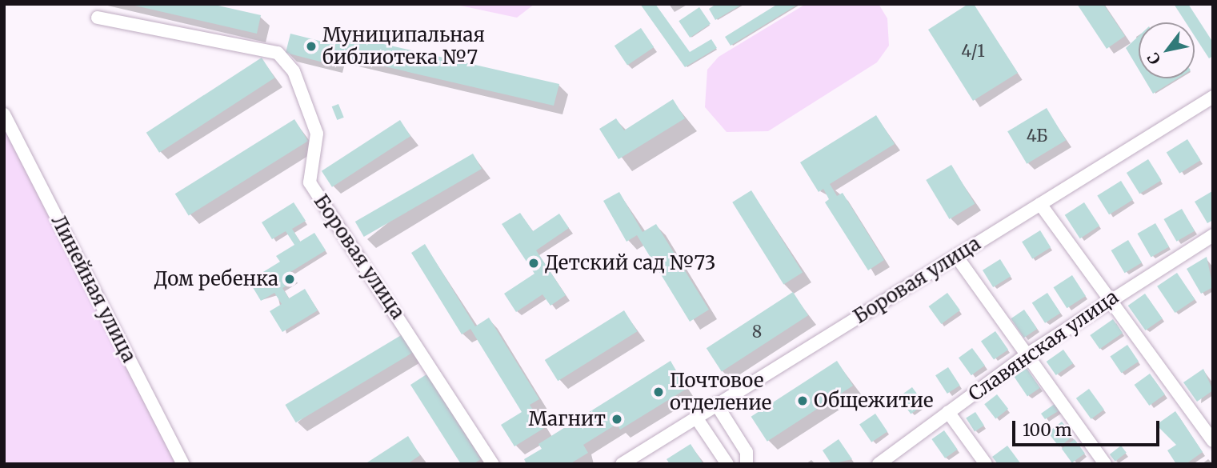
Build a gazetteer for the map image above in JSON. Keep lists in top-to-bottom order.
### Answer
{
  "streets": {
    "street": ["Боровая улица", "Линейная улица", "Славянская улица"]
  },
  "places": [
    "Муниципальная библиотека №7",
    "Детский сад №73",
    "Дом ребенка",
    "Почтовое отделение",
    "Общежитие",
    "Магнит"
  ],
  "house_numbers": ["4/1", "4Б", "8"],
  "scale_bar": "100 m",
  "north": "bottom left"
}
